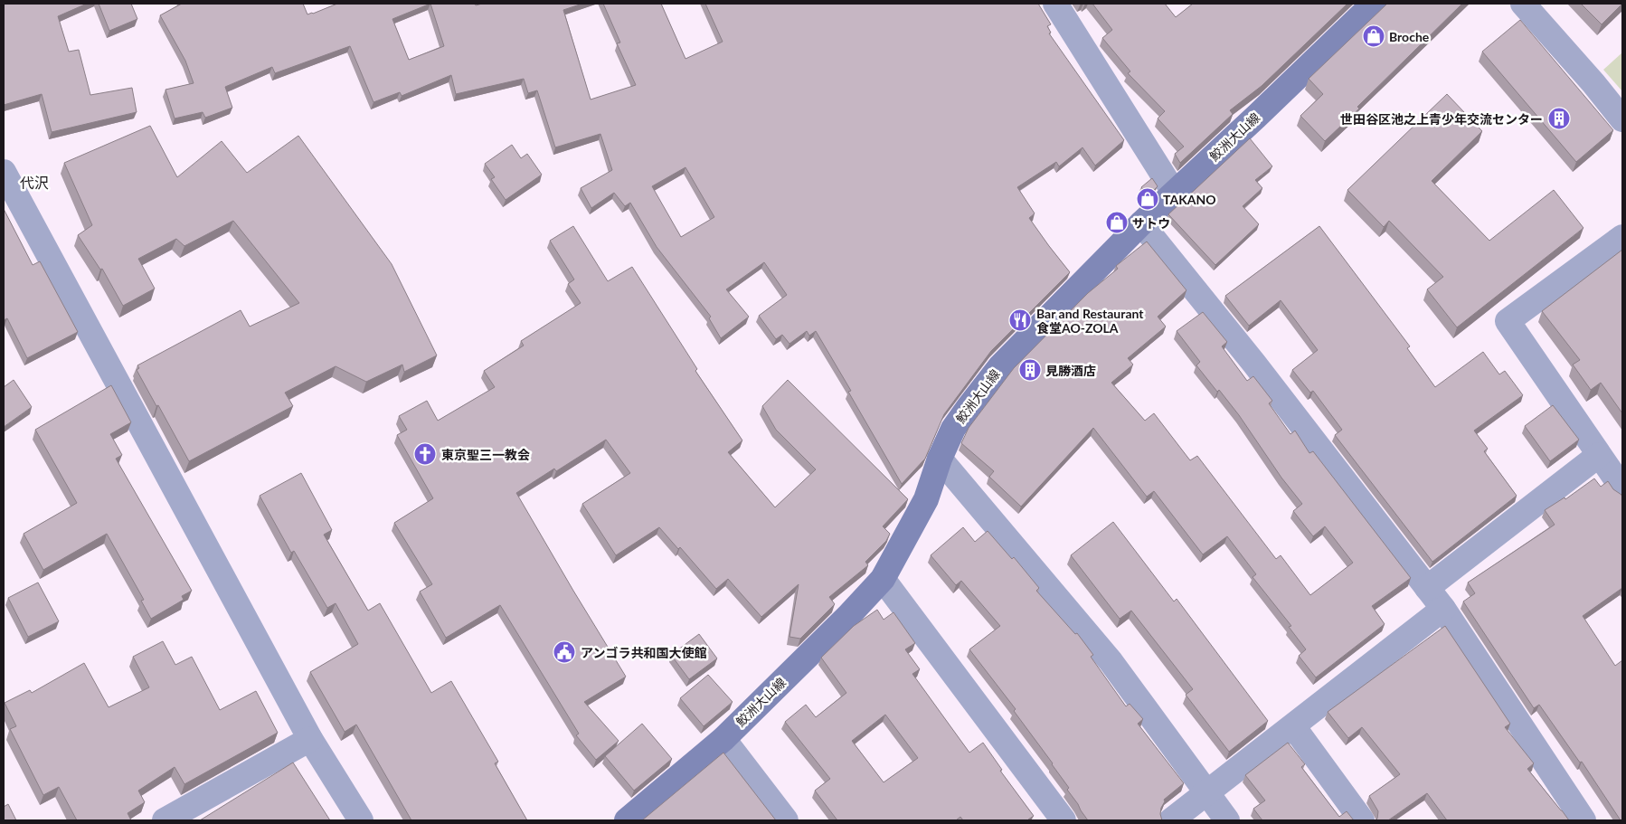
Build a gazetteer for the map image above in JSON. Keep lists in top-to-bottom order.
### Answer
{
  "streets": {
    "main road": ["鮫洲大山線"]
  },
  "districts": ["代沢"],
  "places": {
    "shop": ["Broche", "TAKANO", "サトウ"],
    "building": ["世田谷区池之上青少年交流センター", "見勝酒店"],
    "restaurant": ["Bar and Restaurant 食堂AO-ZOLA"],
    "church": ["東京聖三一教会"],
    "public building": ["アンゴラ共和国大使館"]
  }
}
